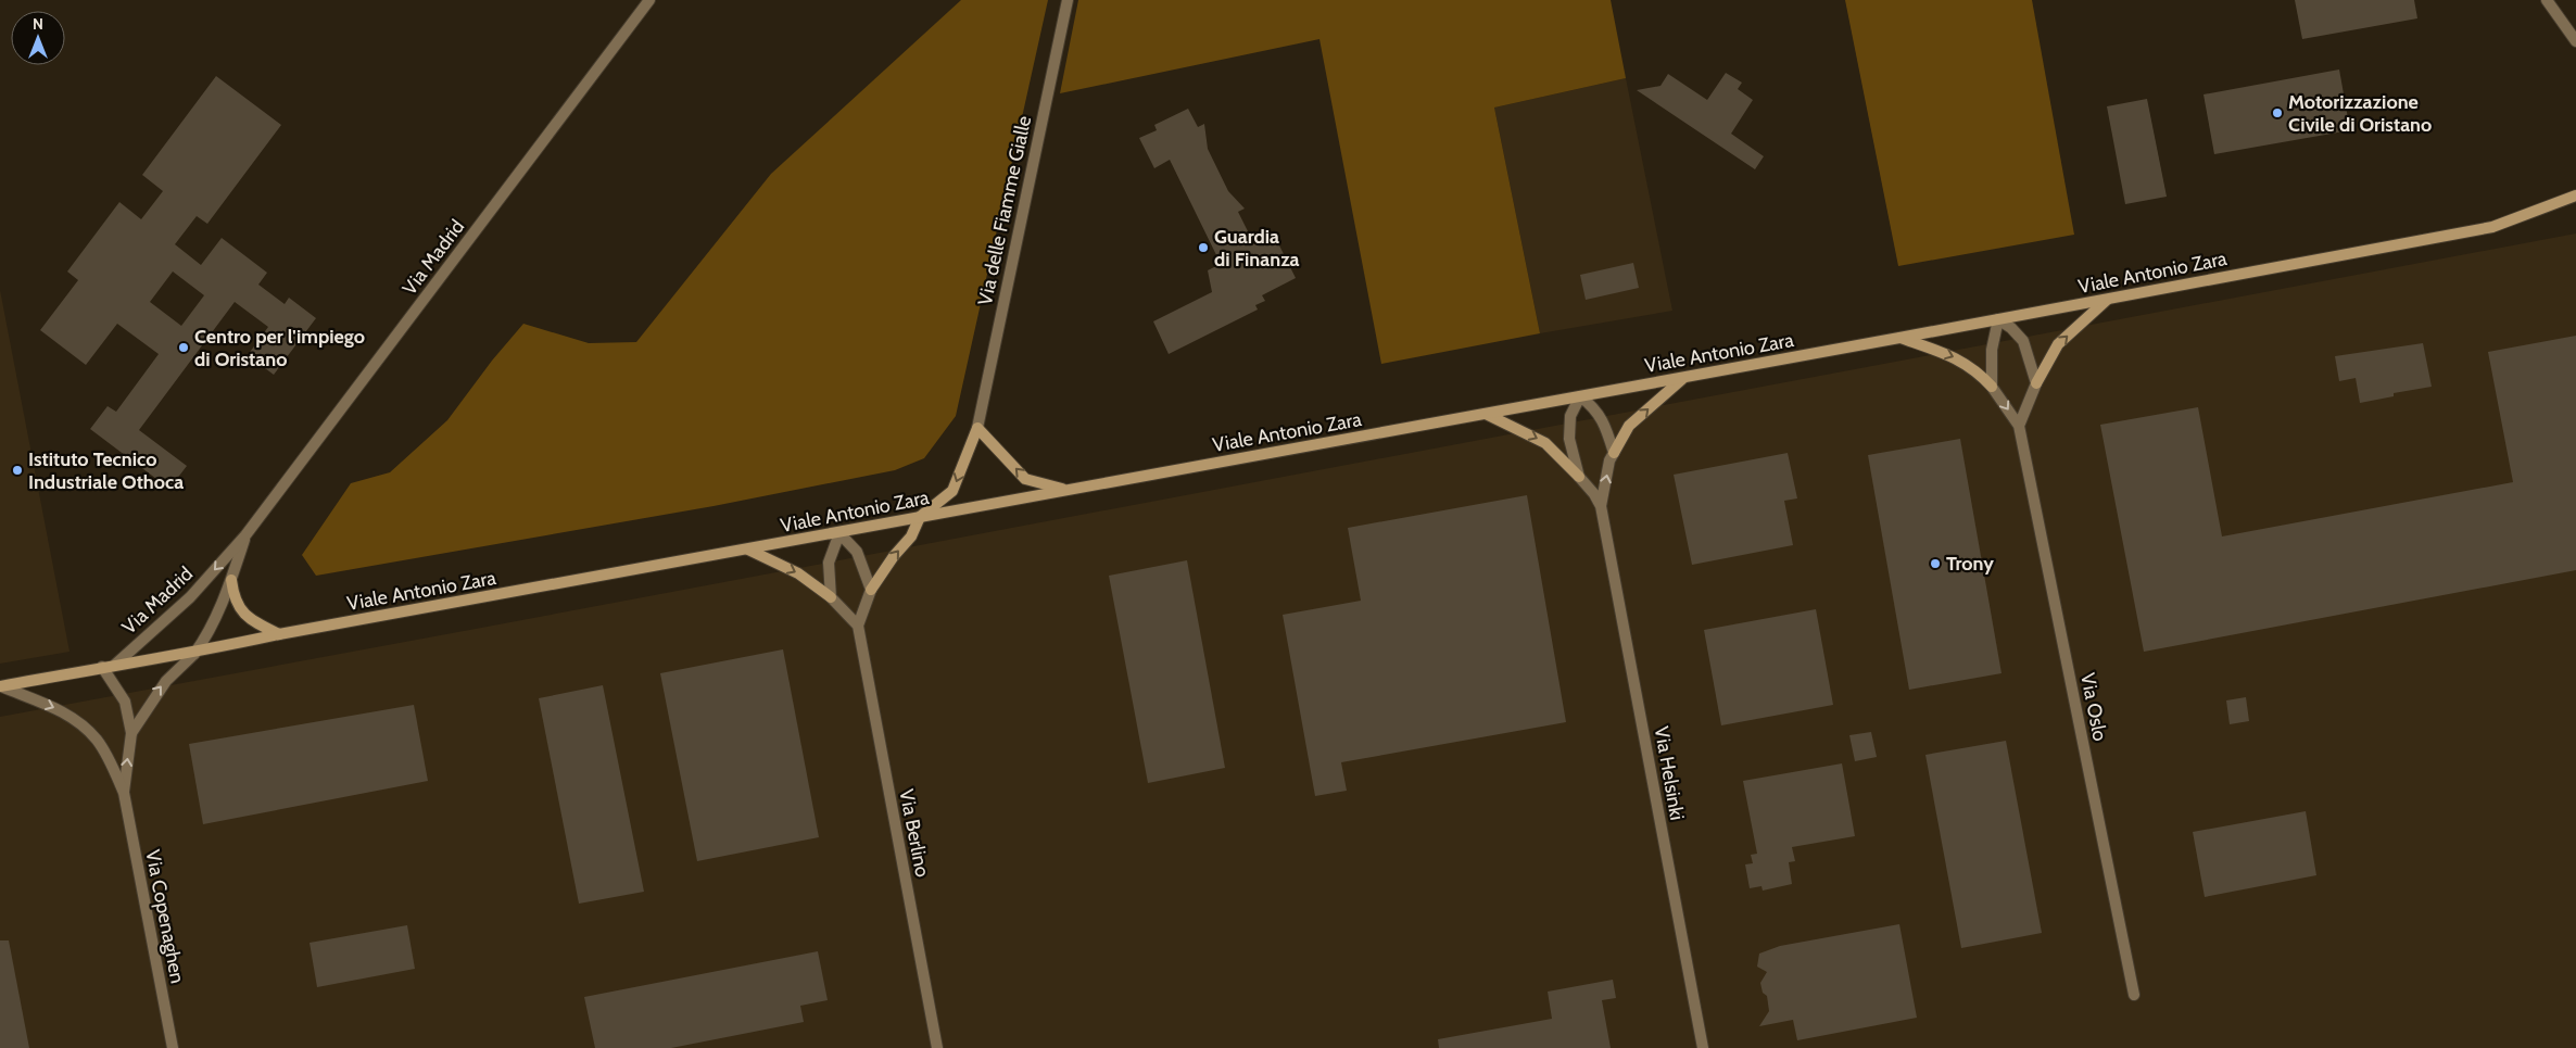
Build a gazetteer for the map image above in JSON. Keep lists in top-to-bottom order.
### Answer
{
  "streets": {
    "main road": ["Viale Antonio Zara"],
    "street": [
      "Via delle Fiamme Gialle",
      "Via Madrid",
      "Via Oslo",
      "Via Helsinki",
      "Via Berlino",
      "Via Copenaghen"
    ]
  },
  "crossings": [
    ["Via Madrid", "Viale Antonio Zara"],
    ["Via Madrid", "Via Copenaghen"],
    ["Viale Antonio Zara", "Via Helsinki"],
    ["Viale Antonio Zara", "Via Copenaghen"]
  ],
  "places": [
    "Motorizzazione Civile di Oristano",
    "Guardia di Finanza",
    "Centro per l'impiego di Oristano",
    "Istituto Tecnico Industriale Othoca",
    "Trony"
  ],
  "north": "top"
}
